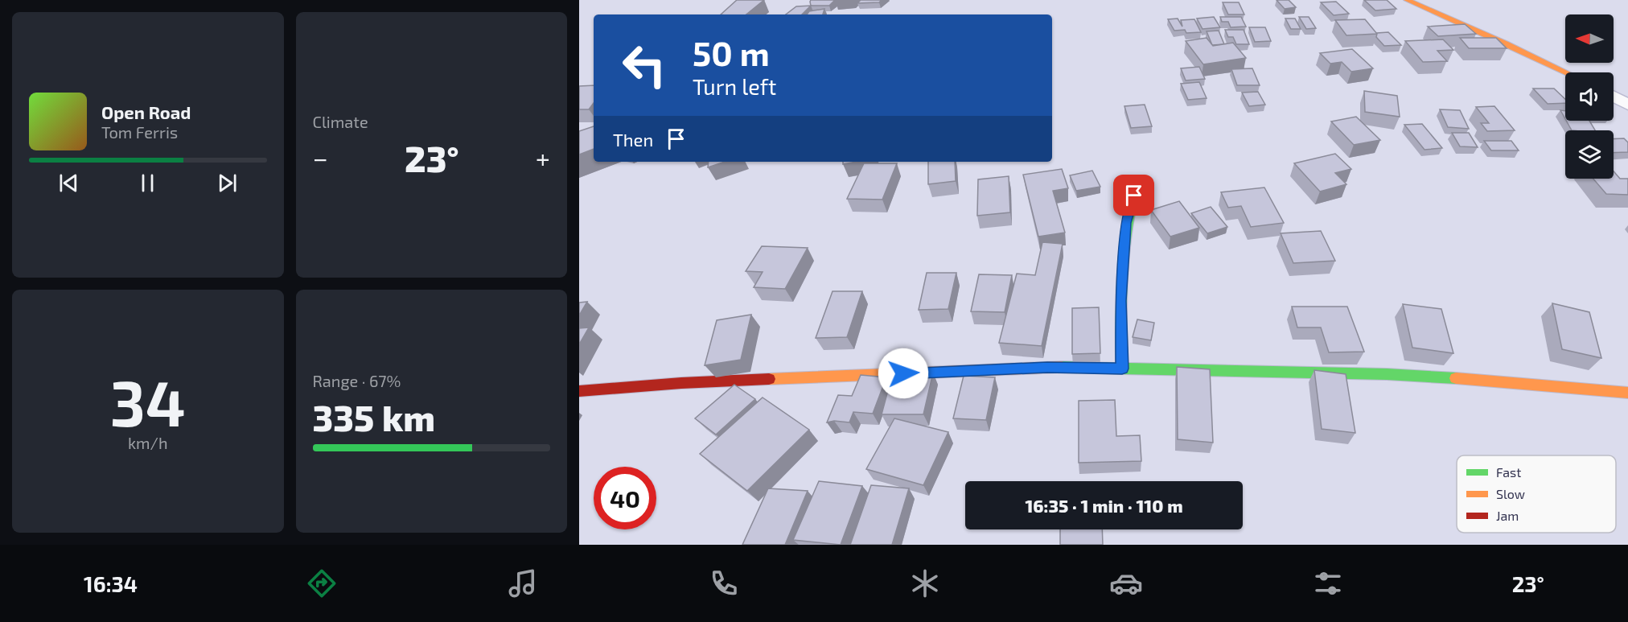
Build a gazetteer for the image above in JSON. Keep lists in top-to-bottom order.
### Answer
{
  "legend": ["Fast", "Slow", "Jam"],
  "north": "left",
  "page": {
    "tile": [
      "Climate",
      ["34", "km/h"],
      ["Range · 67%", "335 km"]
    ],
    "turn": ["50 m", "Turn left"],
    "song": ["Open Road", "Tom Ferris"],
    "then": "Then",
    "heat": ["−", "23°", "+"],
    "limit": "40",
    "trip": "16:35 · 1 min · 110 m",
    "tabs": ["16:34", "23°"]
  }
}
